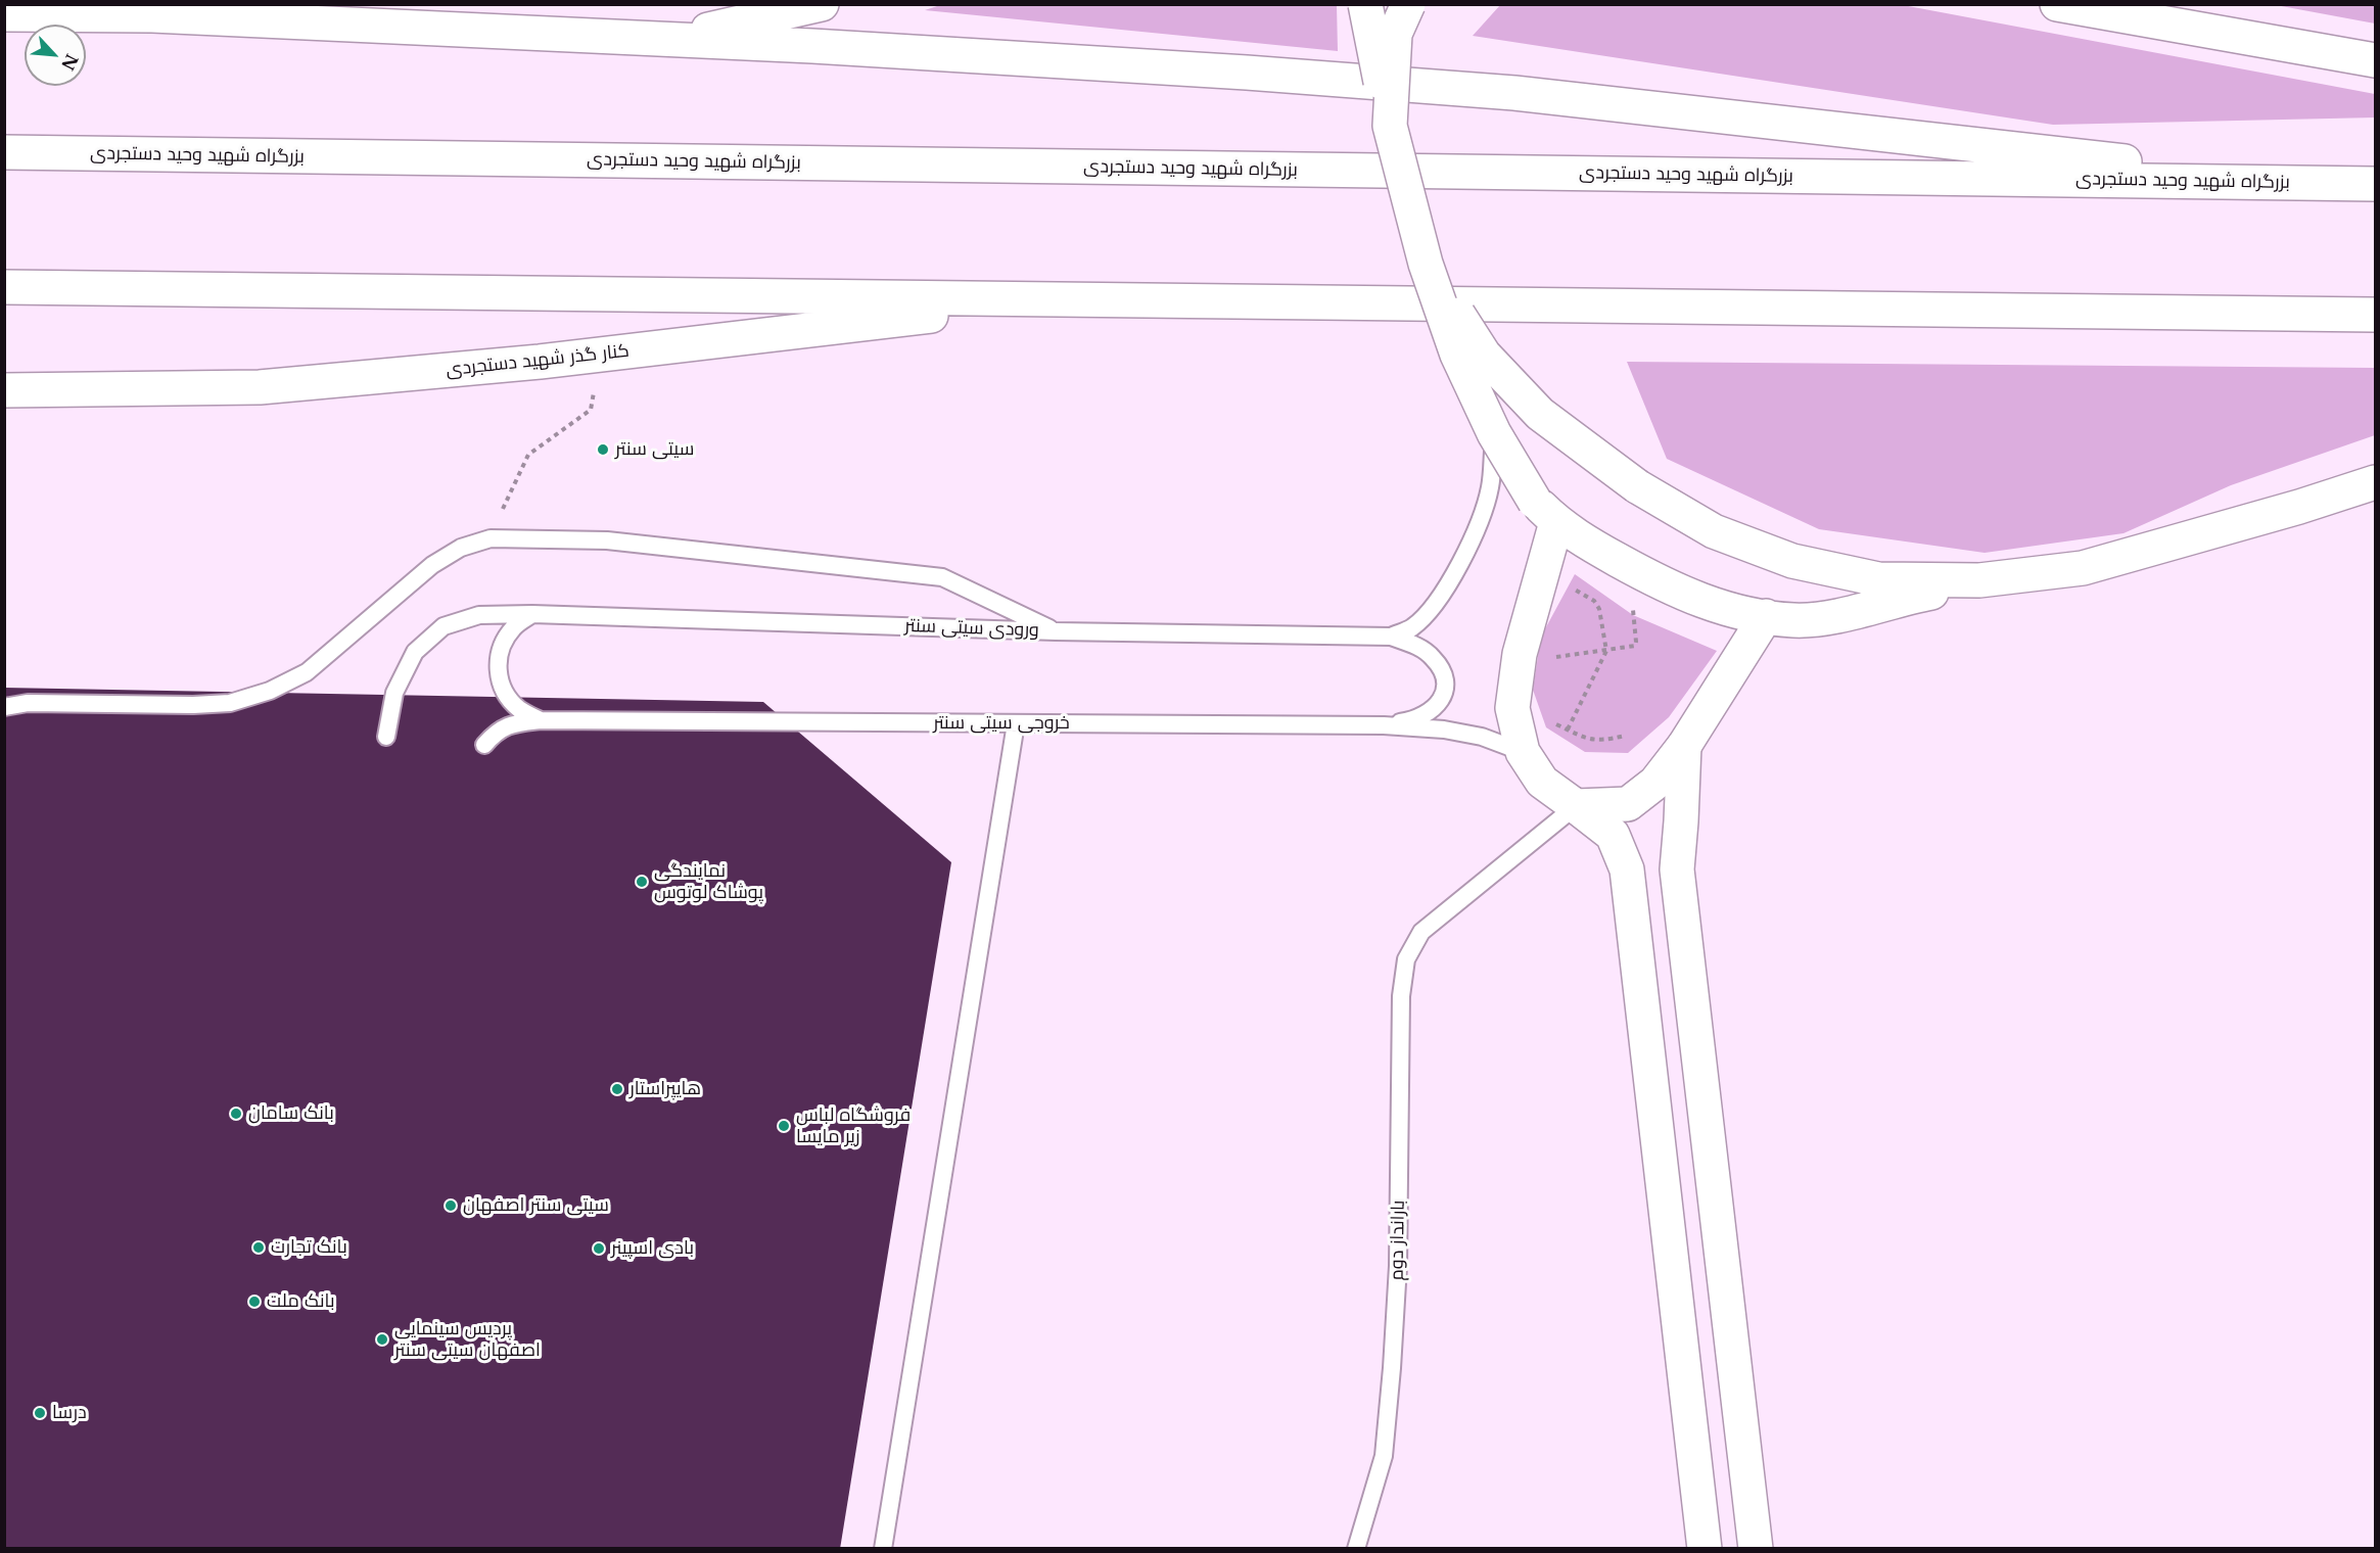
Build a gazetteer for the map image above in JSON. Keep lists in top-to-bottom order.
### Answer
{
  "streets": {
    "main road": ["بزرگراه شهید وحید دستجردی", "کنار گذر شهید دستجردی"],
    "lane": ["ورودی سیتی سنتر", "خروجی سیتی سنتر", "بارانداز دوم"]
  },
  "places": [
    "سیتی سنتر",
    "نمایندگی پوشاک لوتوس",
    "هایپراستار",
    "بانک سامان",
    "فروشگاه لباس زیر مایسا",
    "سیتی سنتر اصفهان",
    "بانک تجارت",
    "بادی اسپینر",
    "بانک ملت",
    "پردیس سینمایی اصفهان سیتی سنتر",
    "درسا"
  ],
  "north": "bottom right"
}
